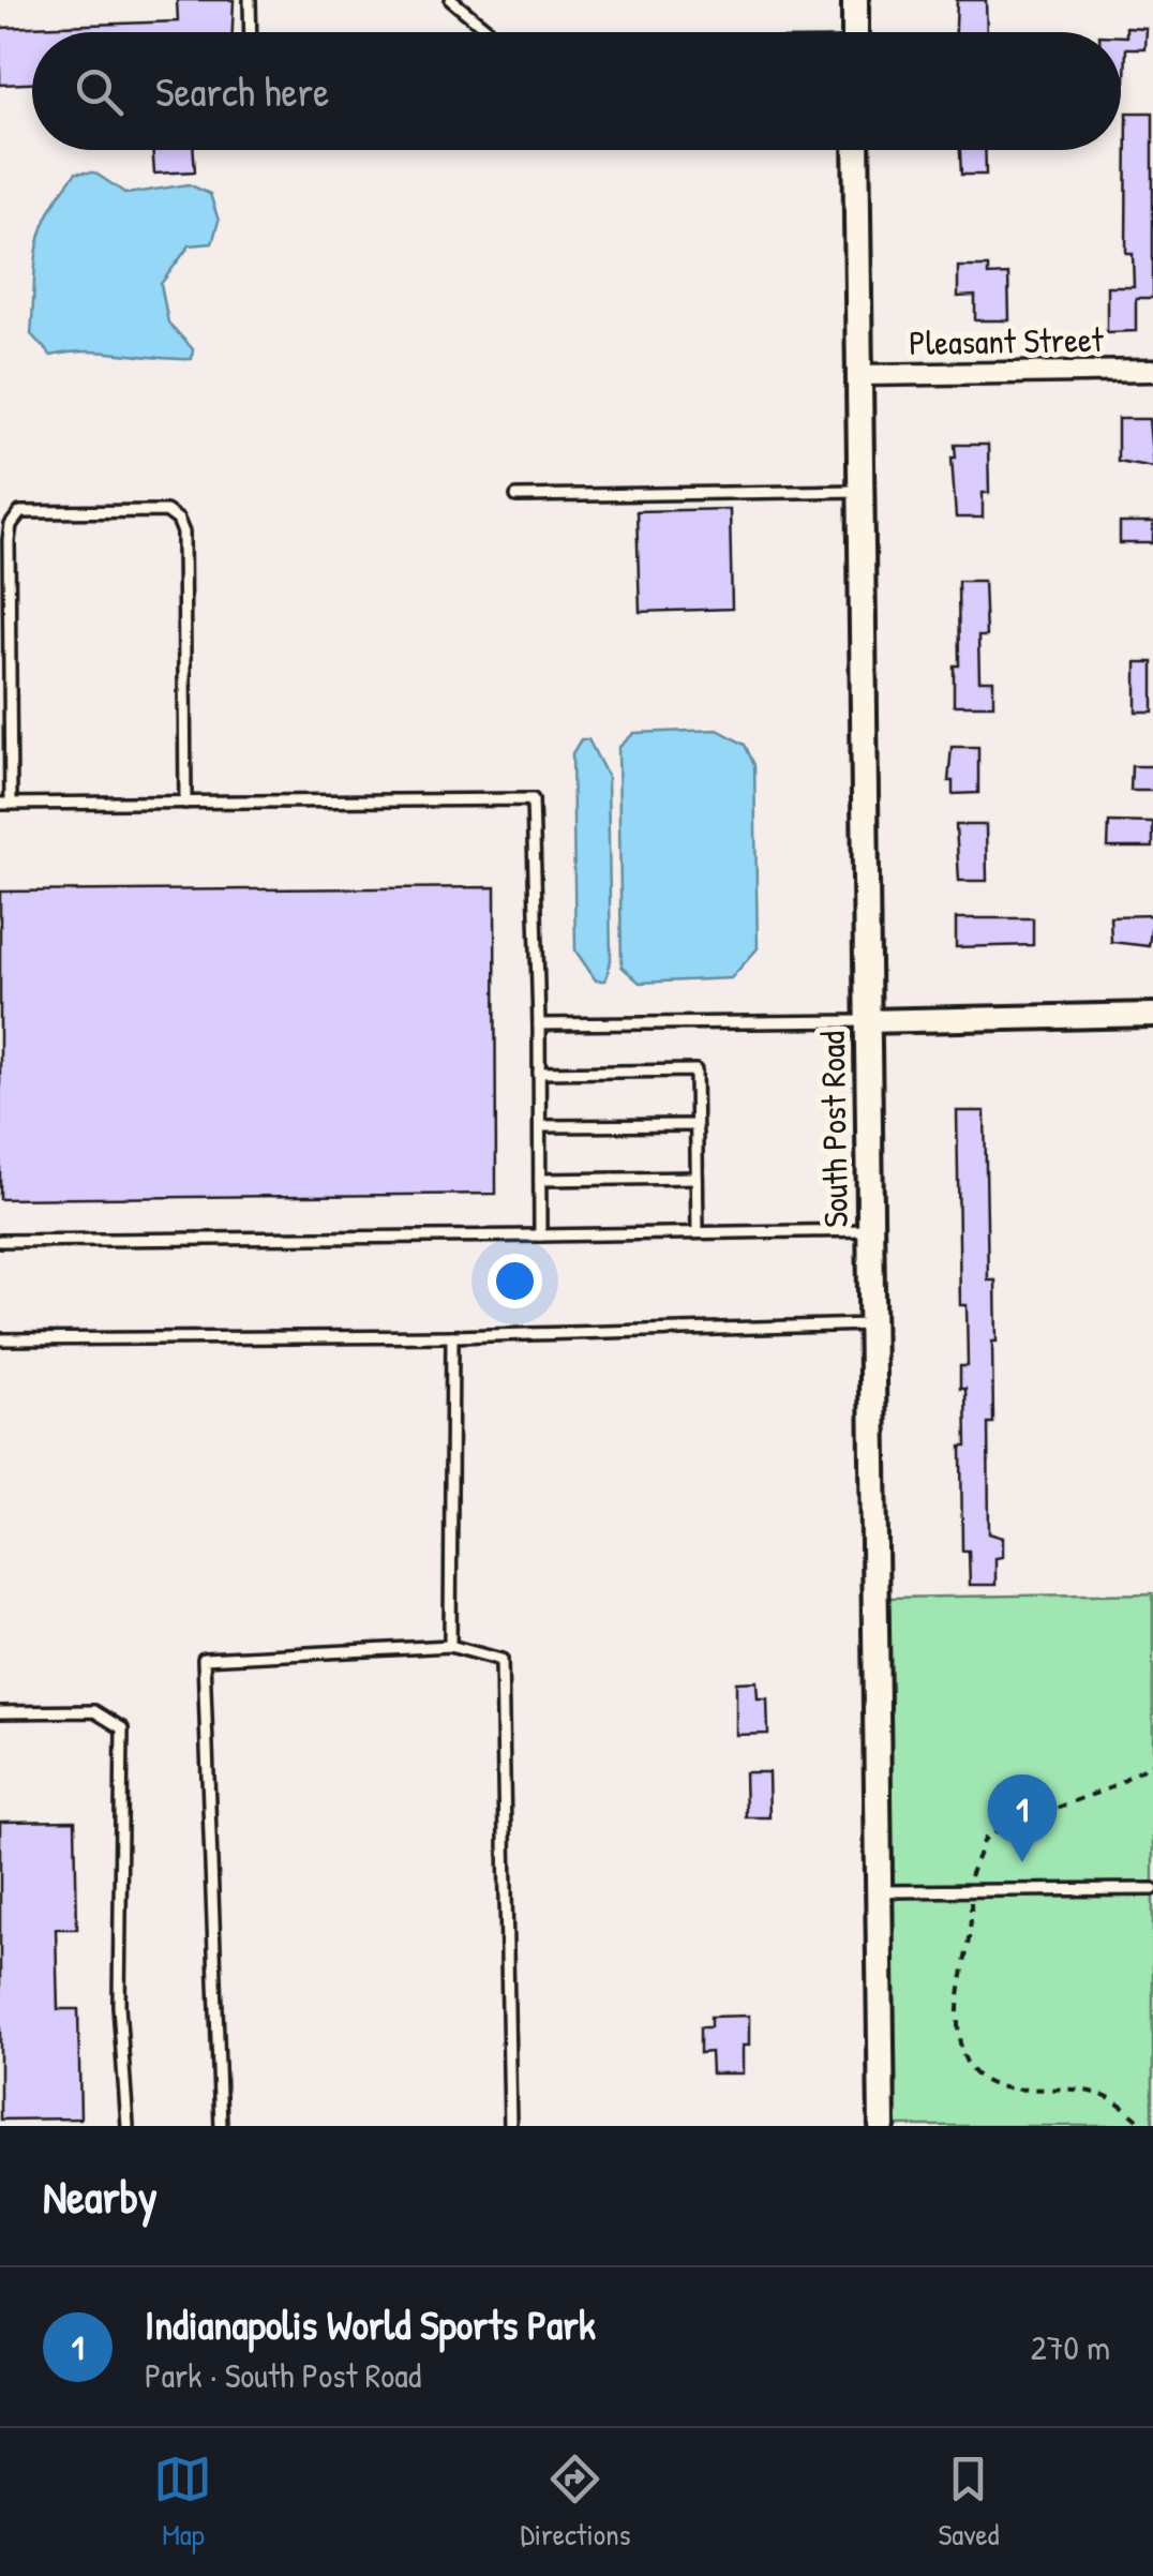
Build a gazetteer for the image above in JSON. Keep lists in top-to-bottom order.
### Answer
{
  "streets": {
    "main road": ["South Post Road"],
    "street": ["Pleasant Street"]
  },
  "crossings": [
    ["Pleasant Street", "South Post Road"]
  ],
  "page": {
    "search": "Search here",
    "pins": "1",
    "heading": "Nearby",
    "list": [
      {
        "mark": "1",
        "name": "Indianapolis World Sports Park",
        "note": "Park · South Post Road",
        "value": "270 m"
      }
    ],
    "nav": ["Map", "Directions", "Saved"]
  }
}
